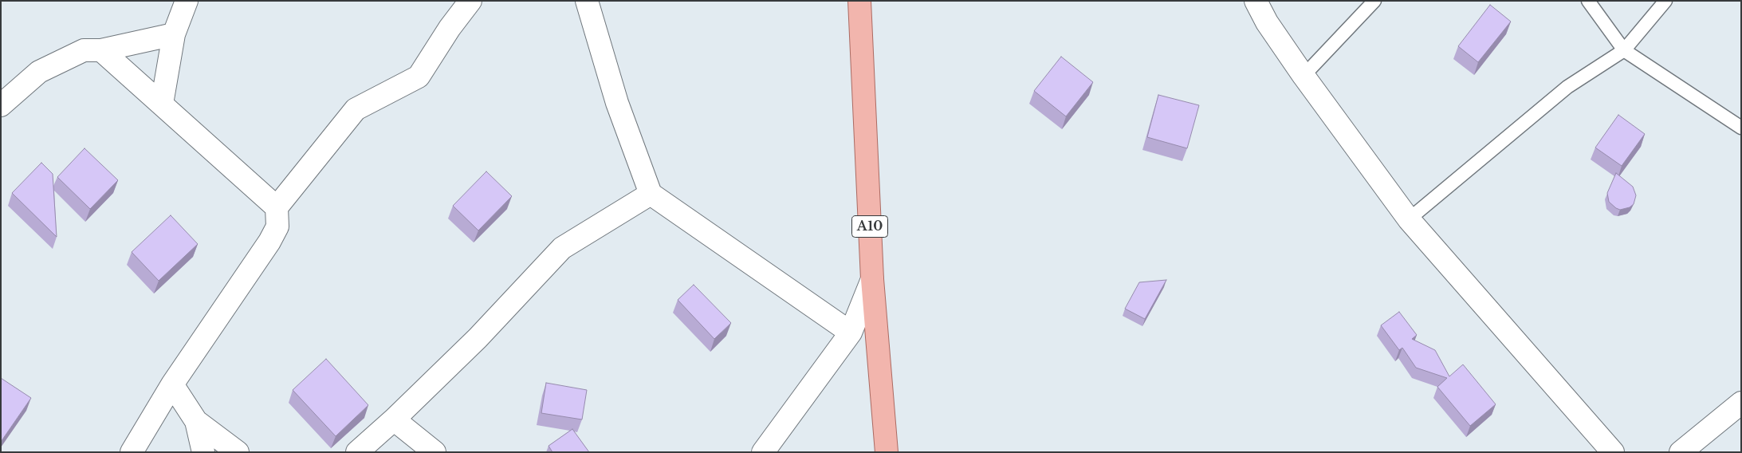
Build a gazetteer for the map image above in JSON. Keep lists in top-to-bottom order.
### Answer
{
  "streets": {
    "main road": ["A10"]
  }
}
